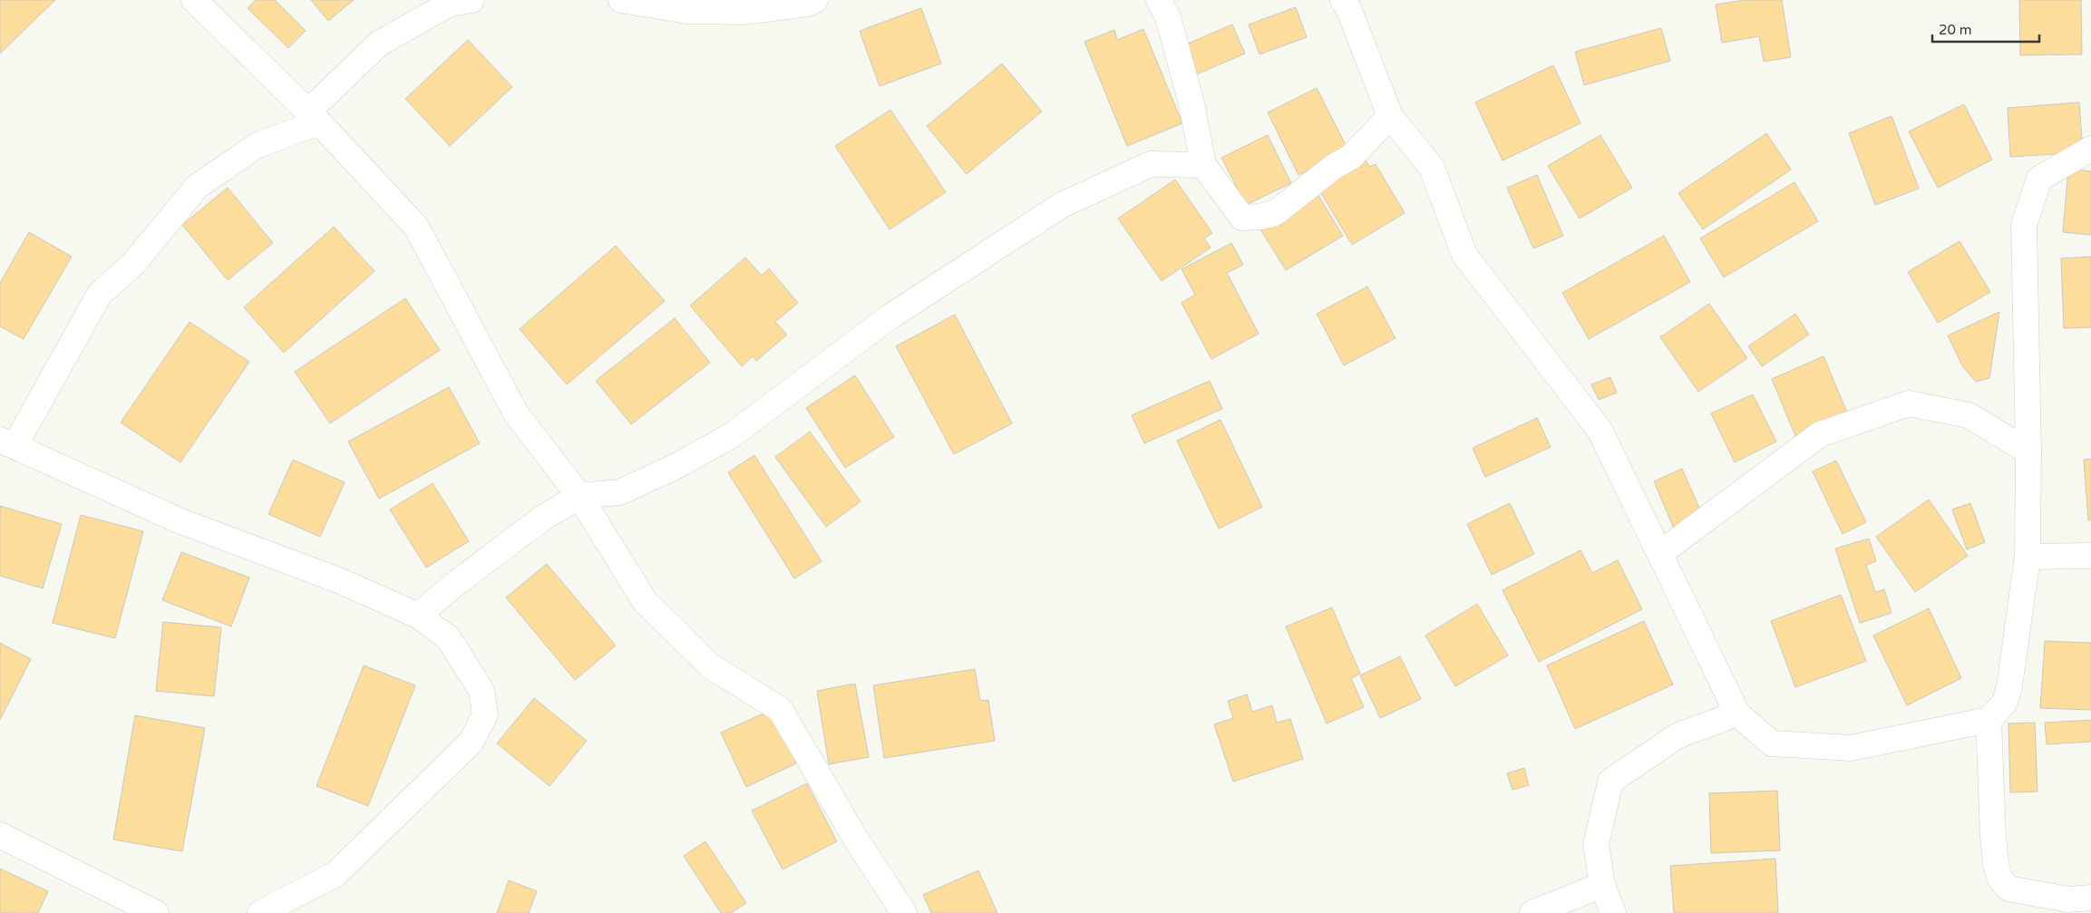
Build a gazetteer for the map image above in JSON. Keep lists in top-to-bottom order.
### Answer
{
  "scale_bar": "20 m"
}
